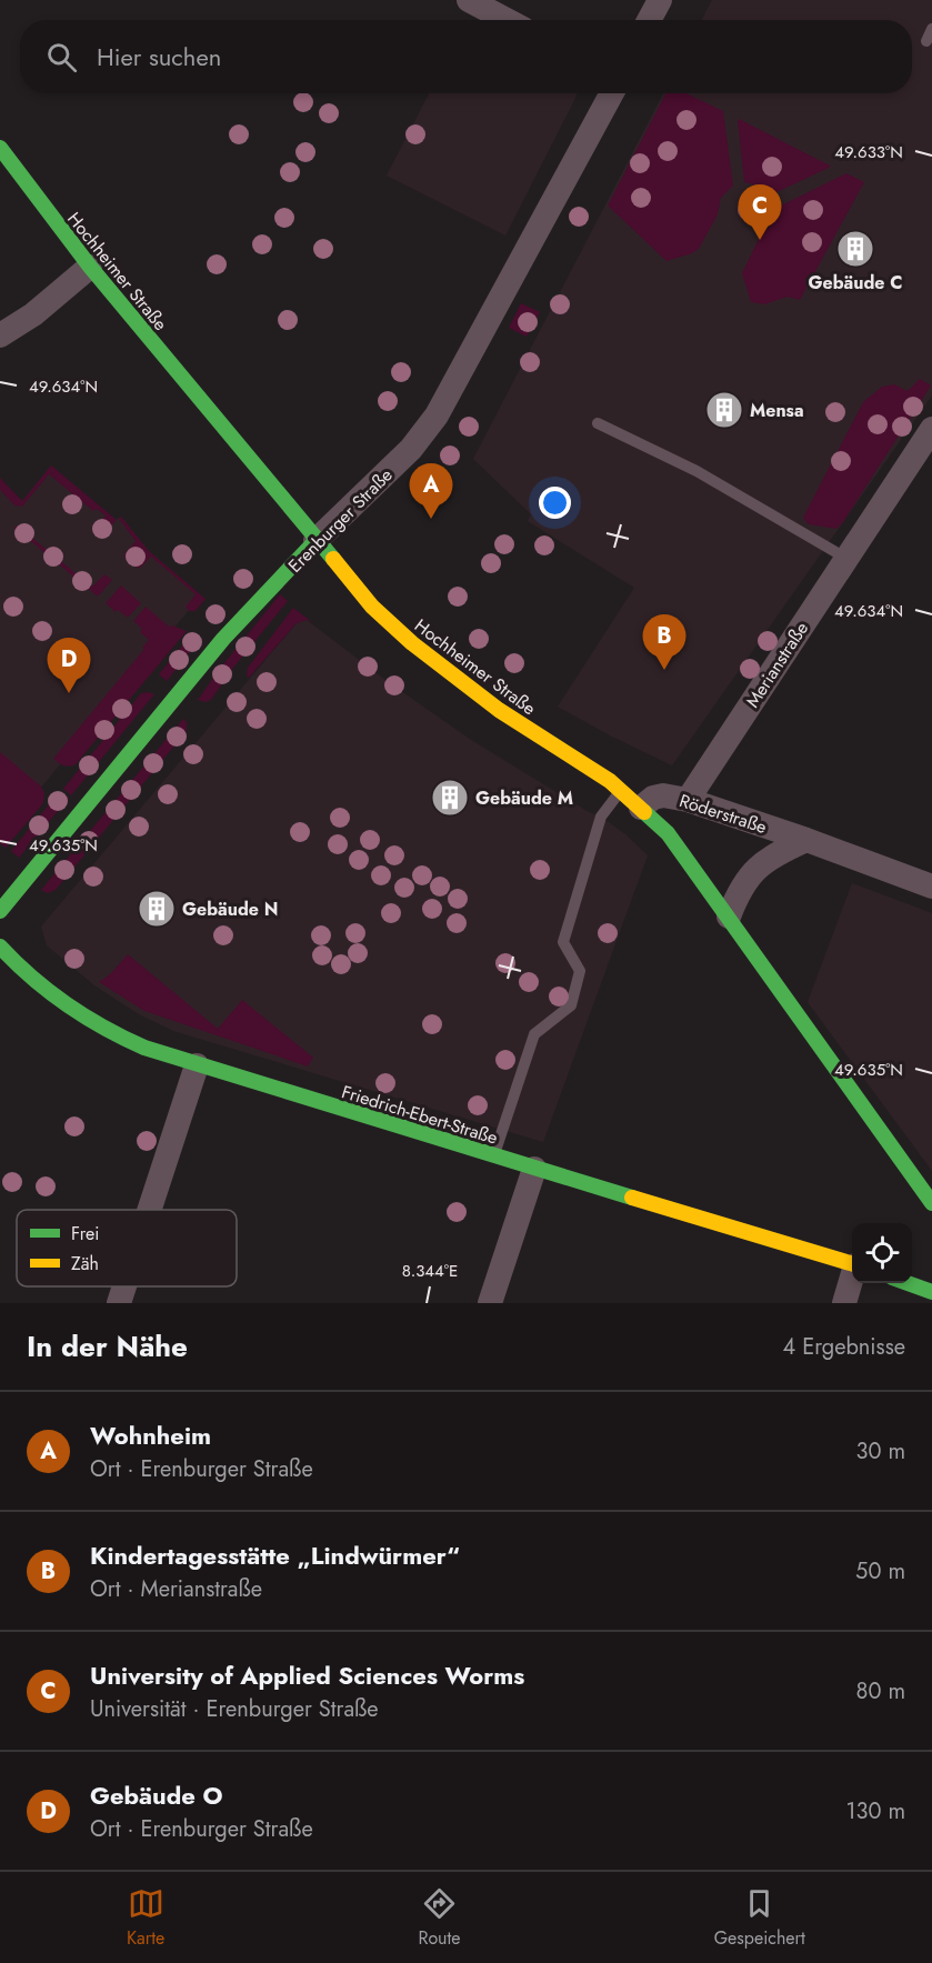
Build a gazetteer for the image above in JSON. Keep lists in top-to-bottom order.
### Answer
{
  "streets": {
    "street": [
      "Hochheimer Straße",
      "Erenburger Straße",
      "Merianstraße",
      "Röderstraße",
      "Friedrich-Ebert-Straße"
    ]
  },
  "crossings": [
    ["Hochheimer Straße", "Erenburger Straße"],
    ["Hochheimer Straße", "Röderstraße"],
    ["Merianstraße", "Röderstraße"]
  ],
  "places": {
    "building": [
      "Gebäude C",
      "Mensa",
      "Gebäude M",
      "Gebäude N"
    ]
  },
  "legend": ["Frei", "Zäh"],
  "page": {
    "search": "Hier suchen",
    "pins": [
      "C",
      "A",
      "B",
      "D"
    ],
    "heading": ["In der Nähe", "4 Ergebnisse"],
    "list": [
      {
        "mark": "A",
        "name": "Wohnheim",
        "note": "Ort · Erenburger Straße",
        "value": "30 m"
      },
      {
        "mark": "B",
        "name": "Kindertagesstätte „Lindwürmer“",
        "note": "Ort · Merianstraße",
        "value": "50 m"
      },
      {
        "mark": "C",
        "name": "University of Applied Sciences Worms",
        "note": "Universität · Erenburger Straße",
        "value": "80 m"
      },
      {
        "mark": "D",
        "name": "Gebäude O",
        "note": "Ort · Erenburger Straße",
        "value": "130 m"
      }
    ],
    "nav": ["Karte", "Route", "Gespeichert"]
  },
  "coordinates": [
    "49.633°N",
    "49.634°N",
    "49.635°N",
    "8.344°E"
  ]
}
